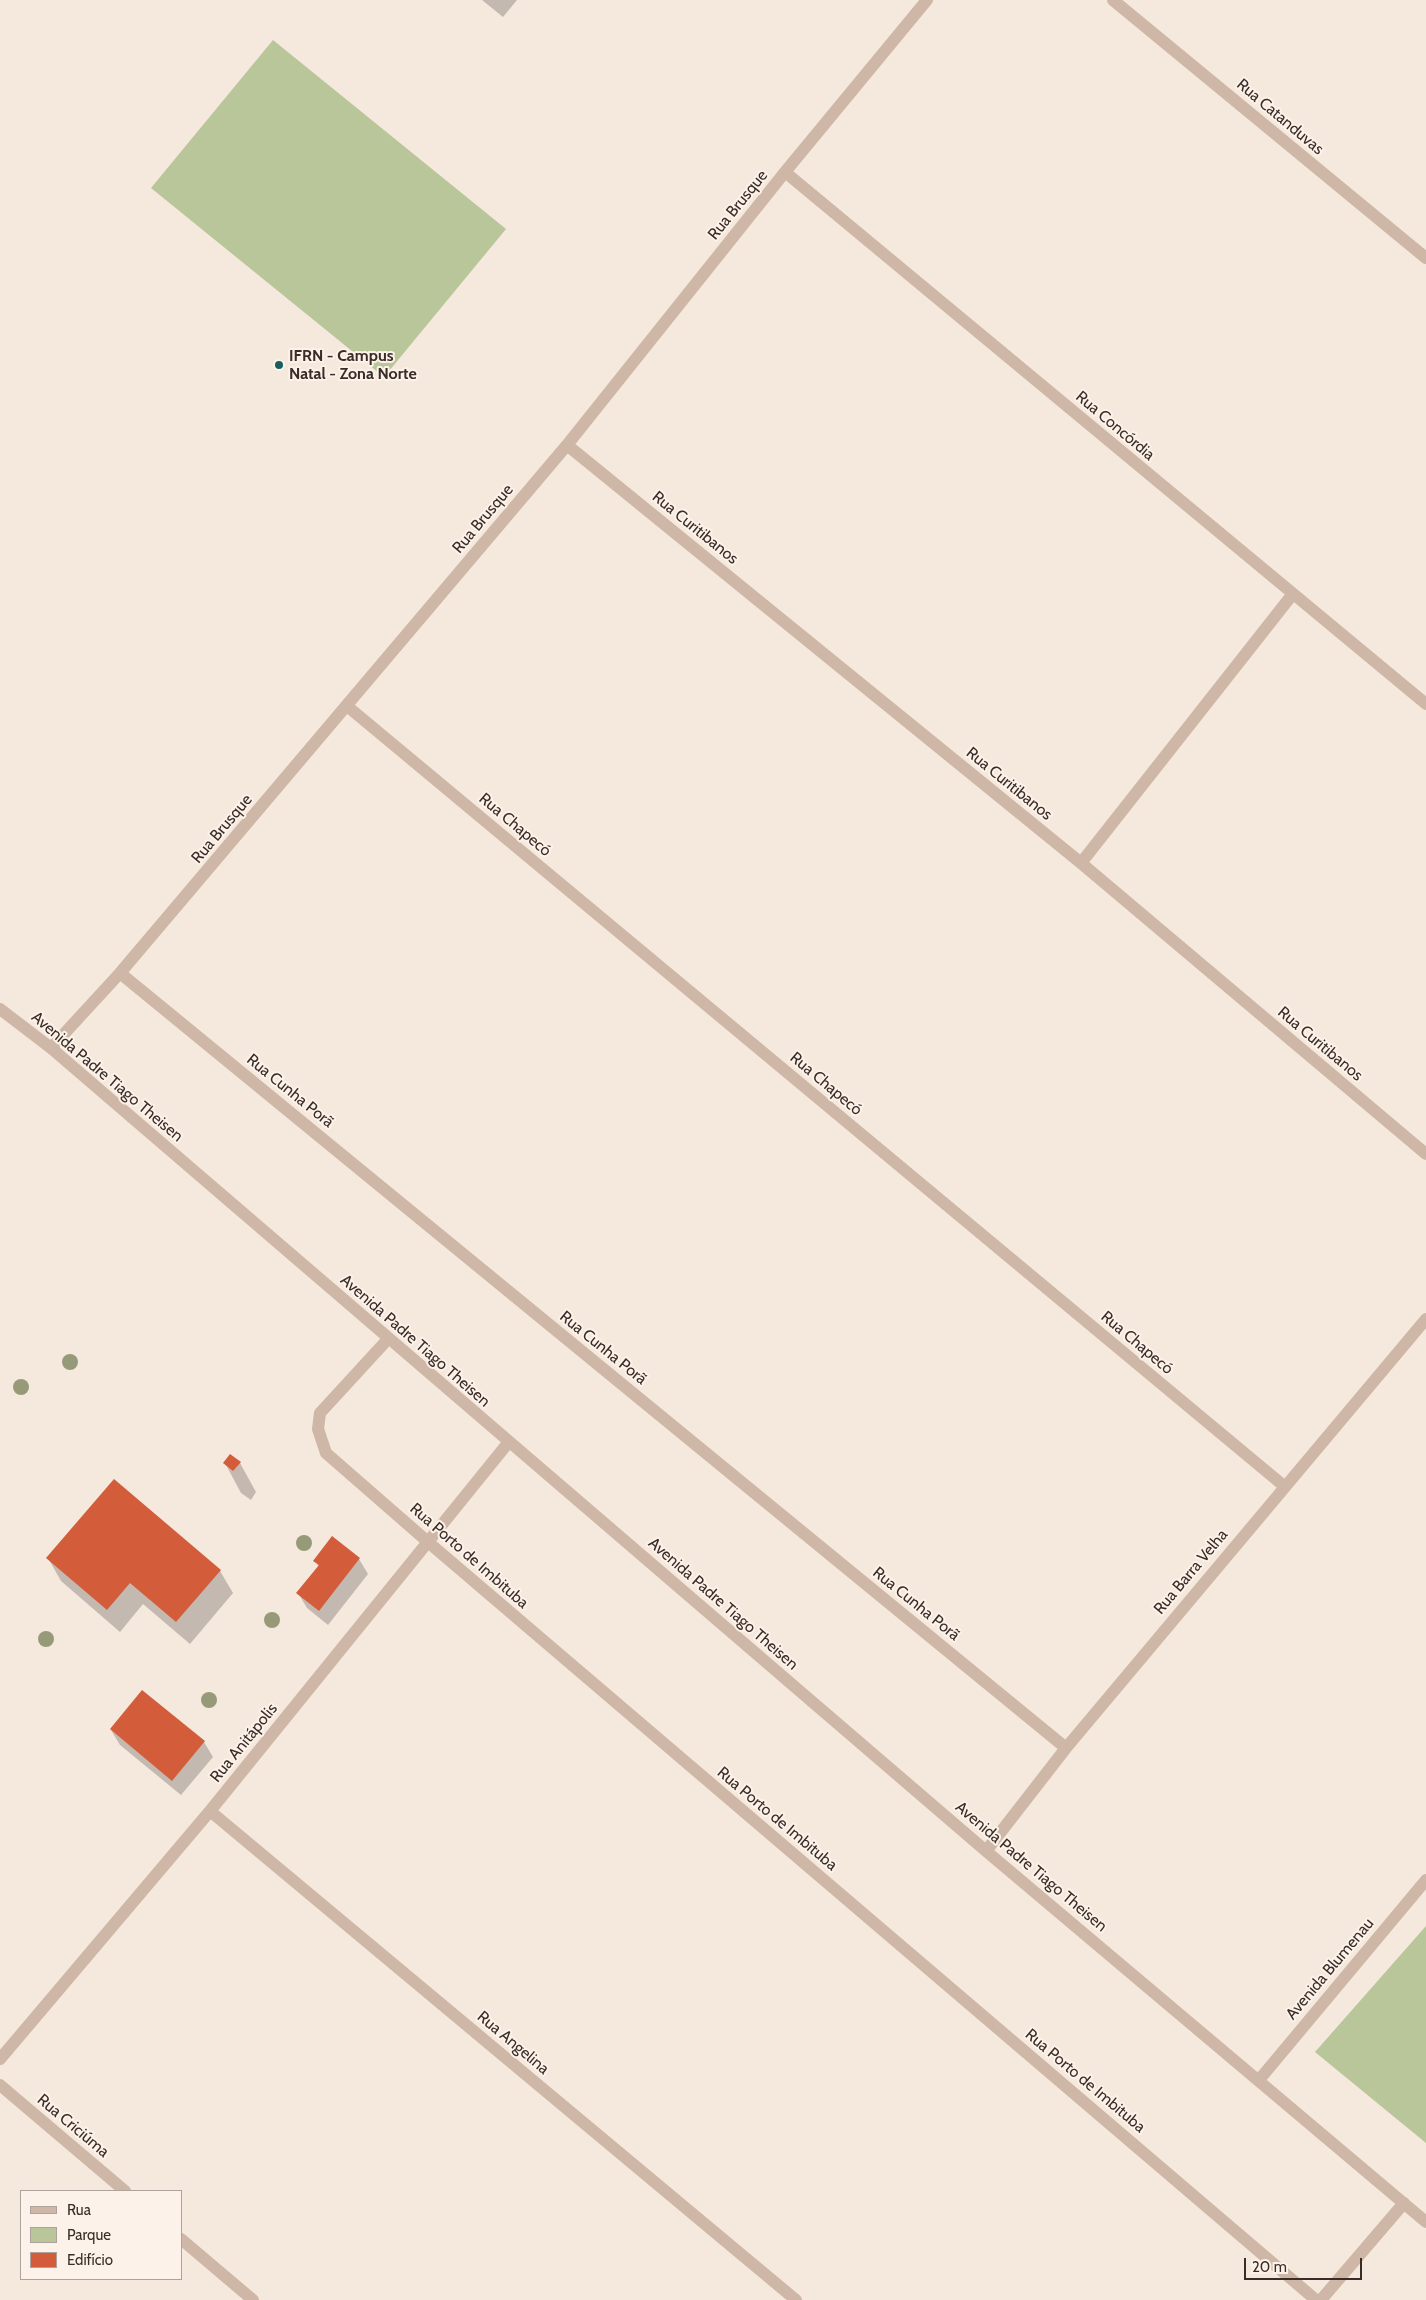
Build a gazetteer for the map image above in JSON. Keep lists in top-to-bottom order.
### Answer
{
  "streets": {
    "street": [
      "Rua Catanduvas",
      "Rua Brusque",
      "Rua Concórdia",
      "Rua Curitibanos",
      "Rua Chapecó",
      "Avenida Padre Tiago Theisen",
      "Rua Cunha Porã",
      "Rua Porto de Imbituba",
      "Rua Barra Velha",
      "Rua Anitápolis",
      "Avenida Blumenau",
      "Rua Angelina",
      "Rua Criciúma"
    ]
  },
  "crossings": [
    ["Rua Brusque", "Rua Concórdia"],
    ["Rua Brusque", "Rua Curitibanos"],
    ["Rua Brusque", "Rua Chapecó"],
    ["Rua Brusque", "Avenida Padre Tiago Theisen"],
    ["Rua Brusque", "Rua Cunha Porã"],
    ["Rua Chapecó", "Rua Barra Velha"],
    ["Avenida Padre Tiago Theisen", "Rua Porto de Imbituba"],
    ["Avenida Padre Tiago Theisen", "Rua Barra Velha"],
    ["Avenida Padre Tiago Theisen", "Rua Anitápolis"],
    ["Avenida Padre Tiago Theisen", "Avenida Blumenau"],
    ["Rua Cunha Porã", "Rua Barra Velha"],
    ["Rua Porto de Imbituba", "Rua Anitápolis"],
    ["Rua Anitápolis", "Rua Angelina"]
  ],
  "places": ["IFRN - Campus Natal - Zona Norte"],
  "legend": ["Rua", "Parque", "Edifício"],
  "scale_bar": "20 m"
}
